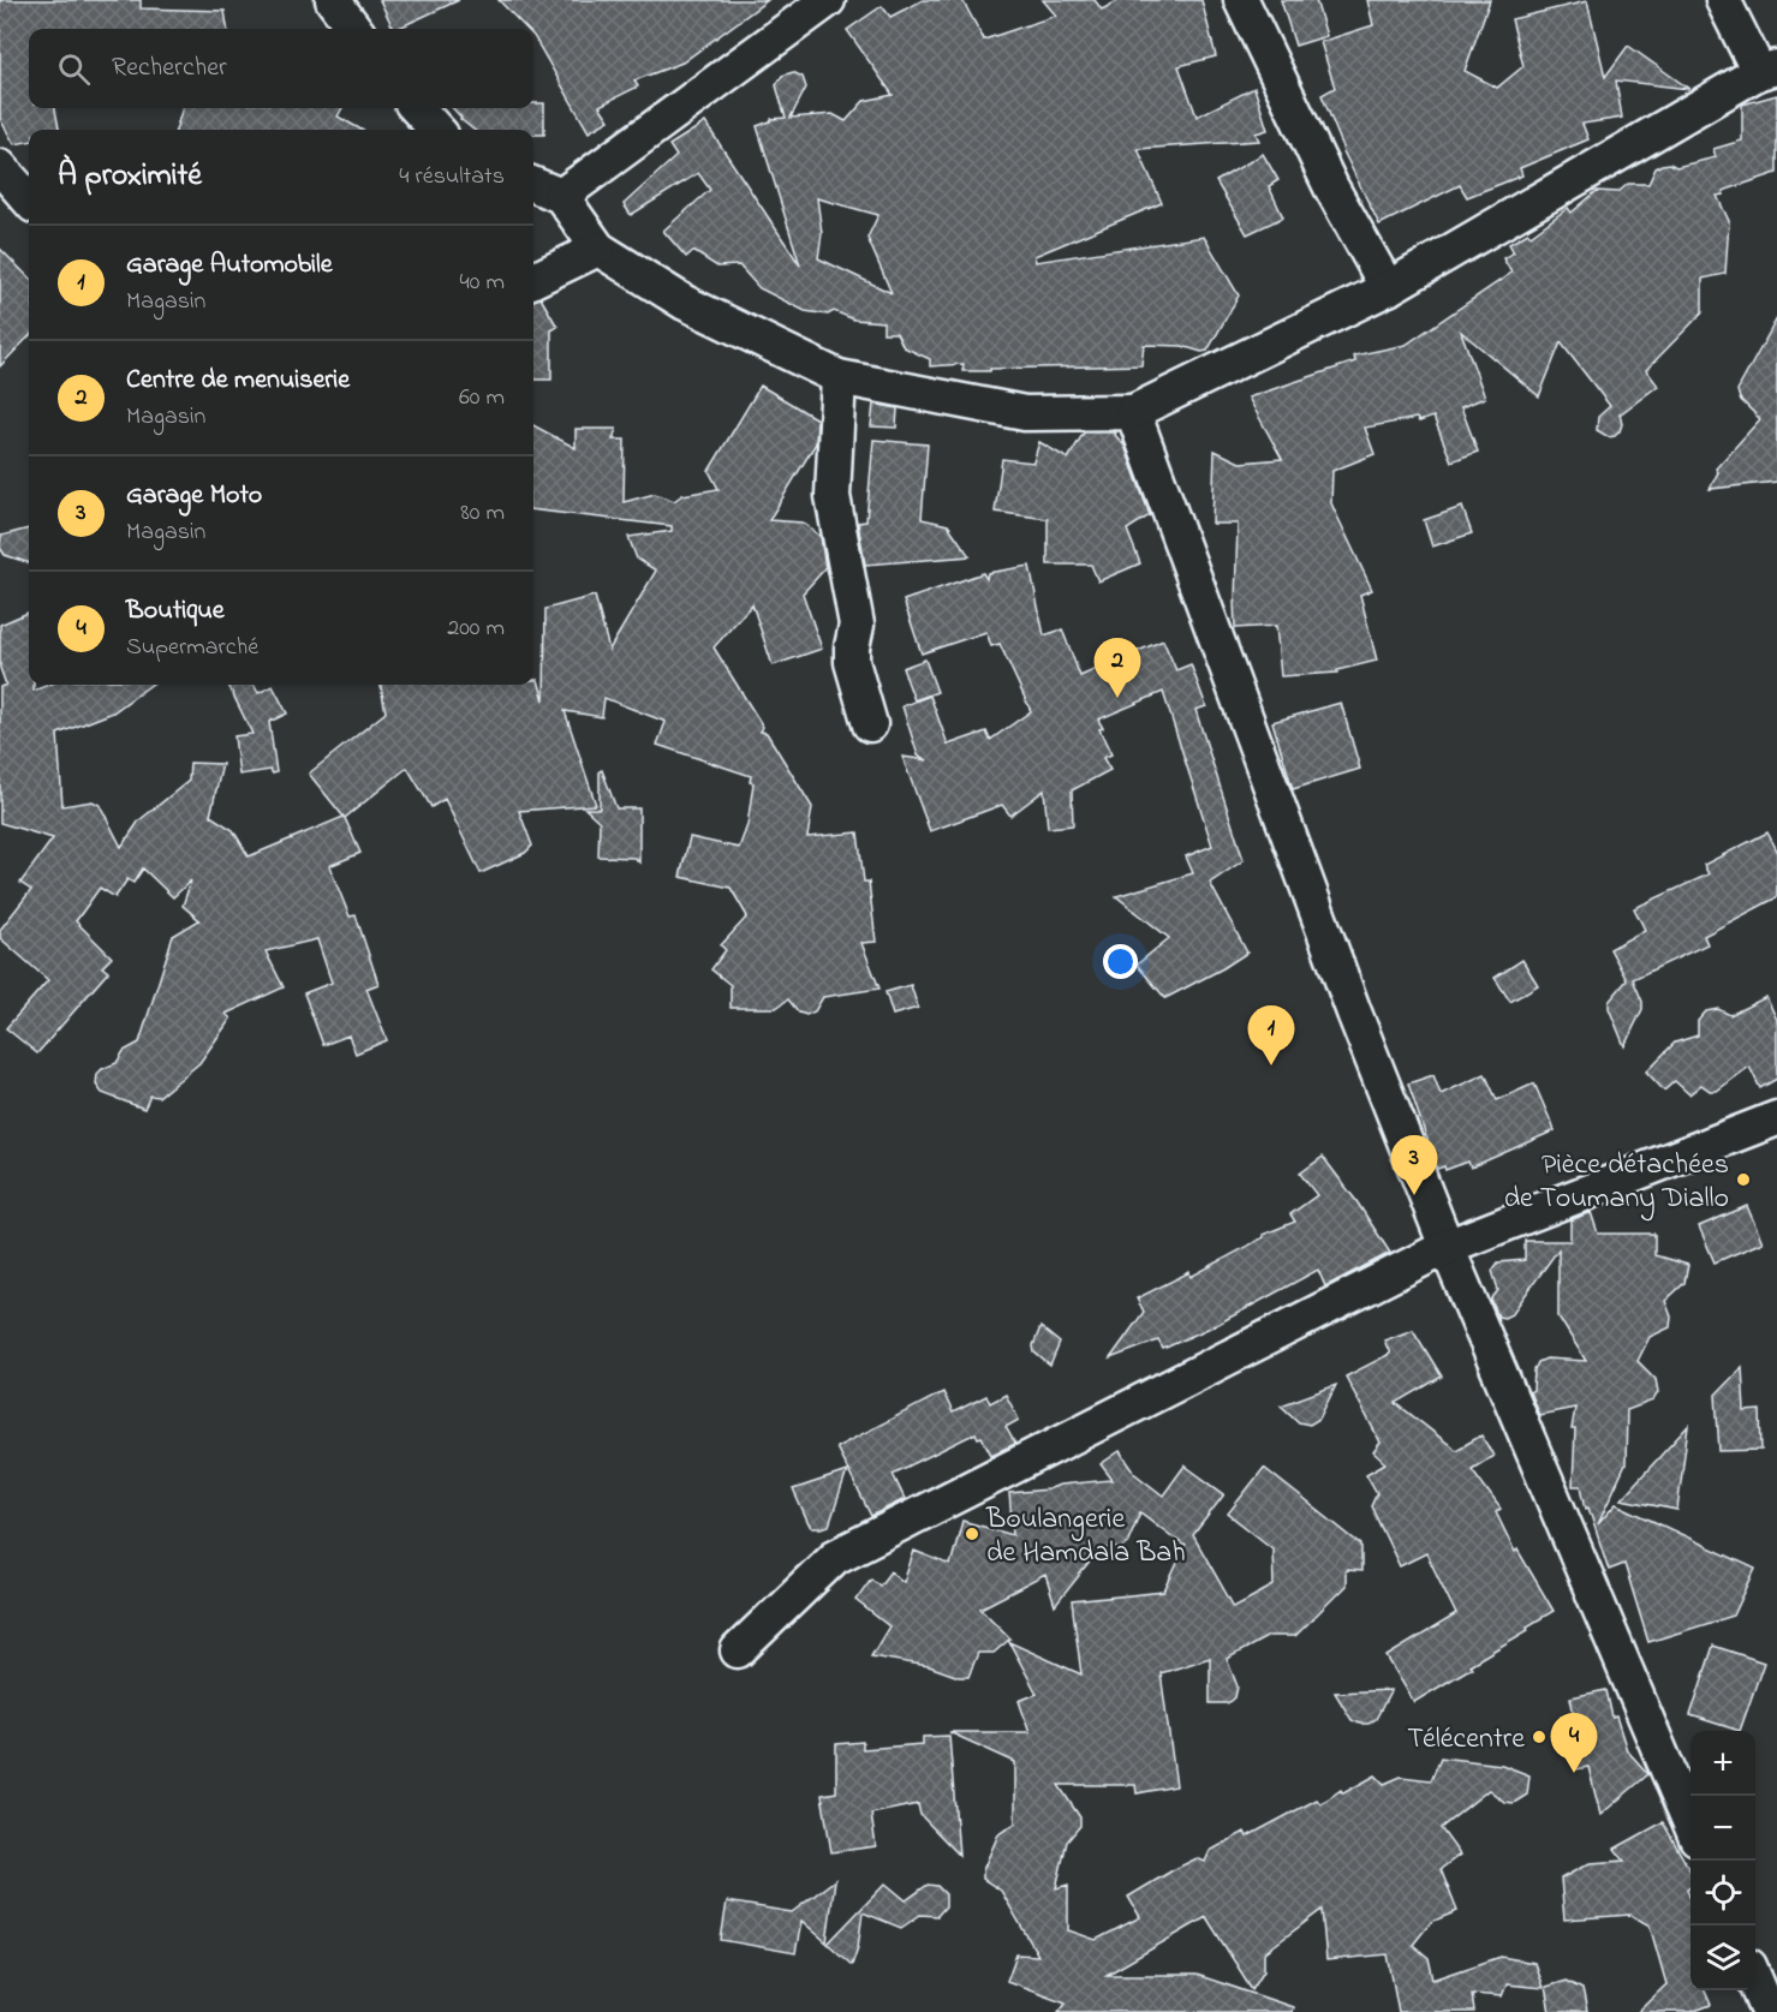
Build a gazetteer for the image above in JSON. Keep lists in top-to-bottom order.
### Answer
{
  "places": ["Pièce détachées de Toumany Diallo", "Boulangerie de Hamdala Bah", "Télécentre"],
  "page": {
    "search": "Rechercher",
    "heading": ["À proximité", "4 résultats"],
    "list": [
      {
        "mark": "1",
        "name": "Garage Automobile",
        "note": "Magasin",
        "value": "40 m"
      },
      {
        "mark": "2",
        "name": "Centre de menuiserie",
        "note": "Magasin",
        "value": "60 m"
      },
      {
        "mark": "3",
        "name": "Garage Moto",
        "note": "Magasin",
        "value": "80 m"
      },
      {
        "mark": "4",
        "name": "Boutique",
        "note": "Supermarché",
        "value": "200 m"
      }
    ],
    "pins": [
      "2",
      "1",
      "3",
      "4"
    ],
    "map_buttons": ["+", "−"]
  }
}
